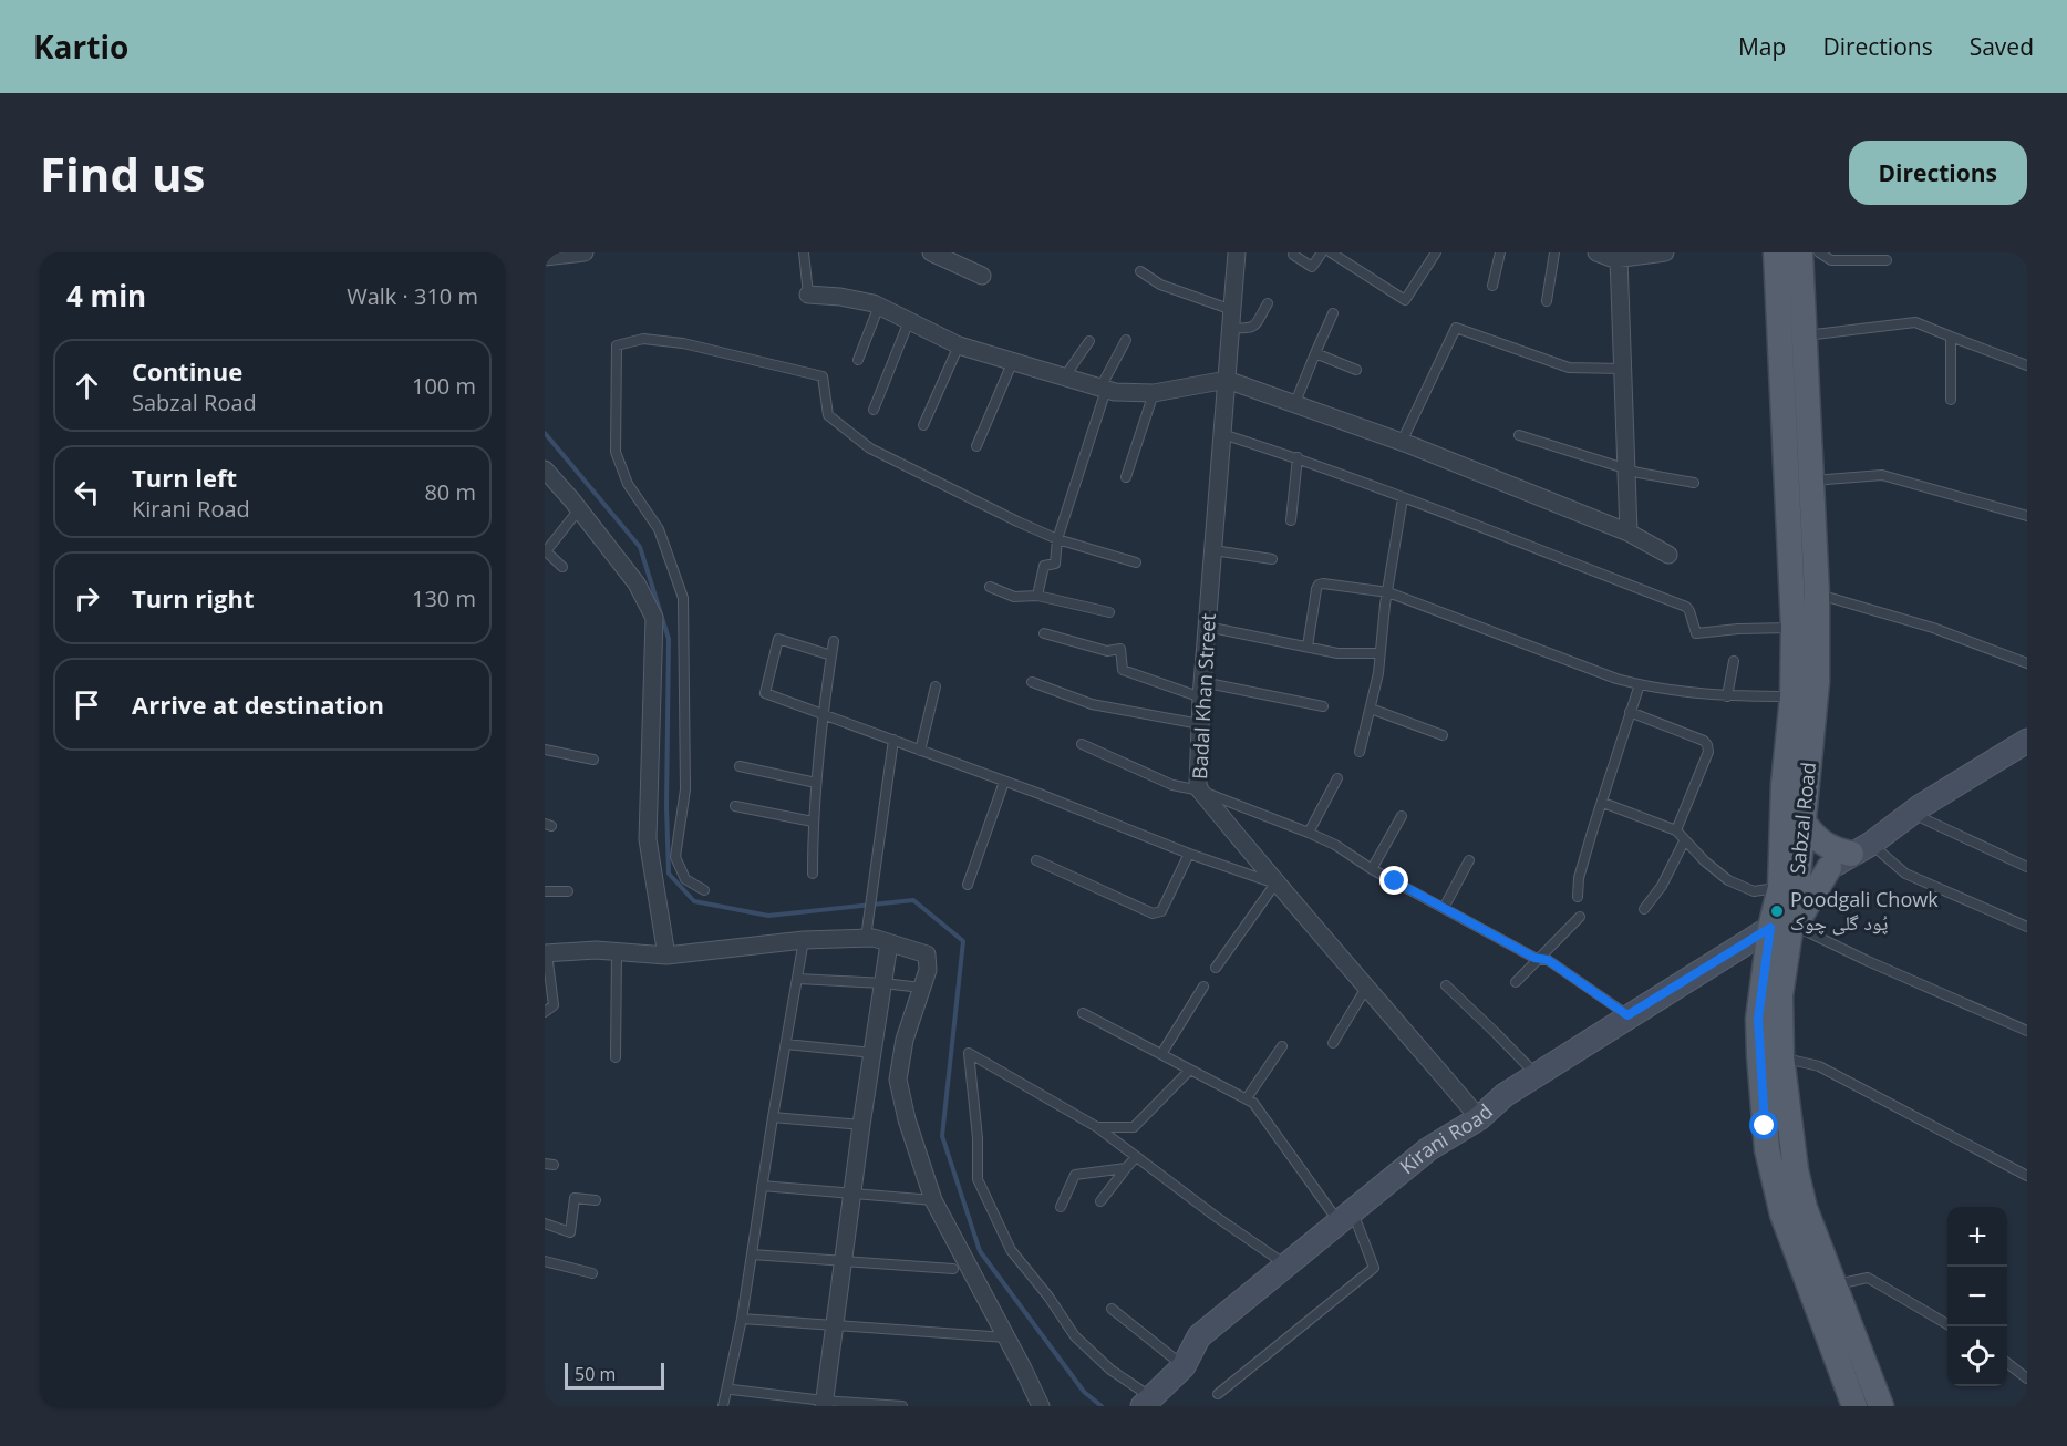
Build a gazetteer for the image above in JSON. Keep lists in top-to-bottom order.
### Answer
{
  "streets": {
    "main road": ["Sabzal Road", "Kirani Road"],
    "street": ["Badal Khan Street"]
  },
  "crossings": [
    ["Badal Khan Street", "Kirani Road"],
    ["Sabzal Road", "Kirani Road"]
  ],
  "places": ["Poodgali Chowk پُود گلی چوک"],
  "scale_bar": "50 m",
  "page": {
    "header": "Kartio",
    "nav": ["Map", "Directions", "Saved"],
    "buttons": "Directions",
    "title": "Find us",
    "heading": ["4 min", "Walk · 310 m"],
    "list": [
      ["Continue", "Sabzal Road", "100 m"],
      ["Turn left", "Kirani Road", "80 m"],
      ["Turn right", "130 m"],
      "Arrive at destination"
    ],
    "map_buttons": ["+", "−"],
    "scale": "50 m"
  }
}
